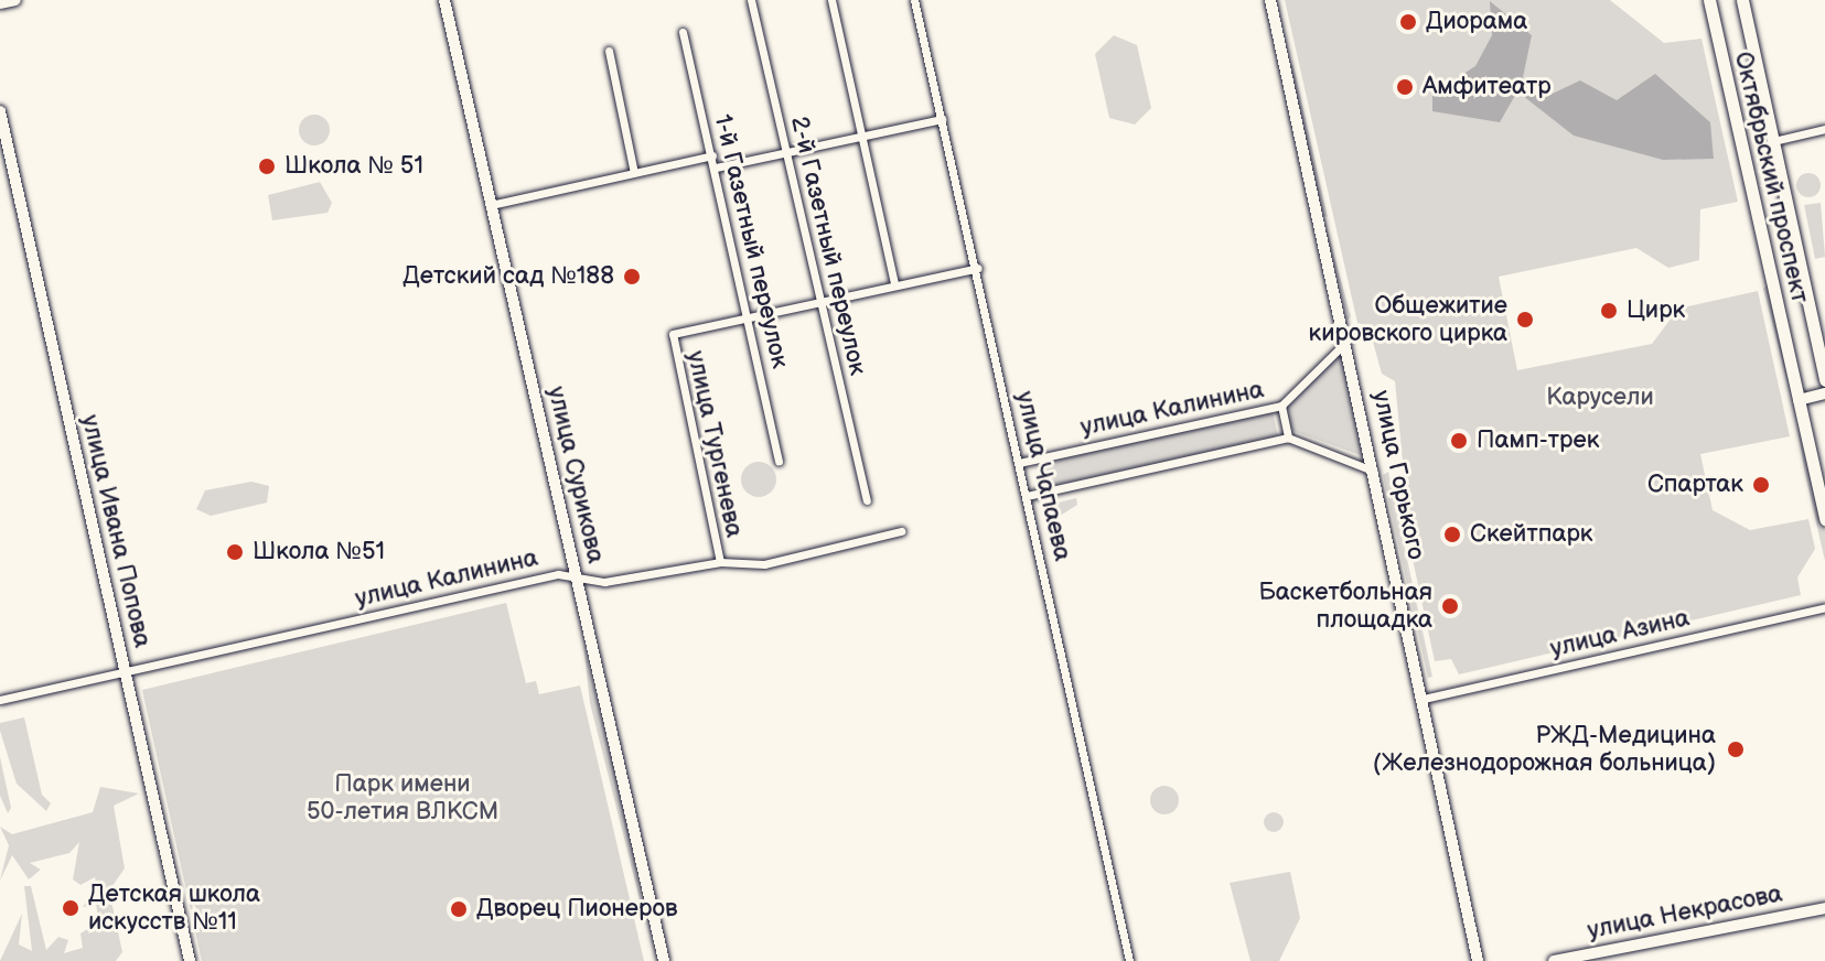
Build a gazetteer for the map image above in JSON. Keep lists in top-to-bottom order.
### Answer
{
  "streets": {
    "main road": ["Октябрьский проспект"],
    "street": [
      "1-й Газетный переулок",
      "2-й Газетный переулок",
      "улица Калинина",
      "улица Тургенева",
      "улица Сурикова",
      "улица Горького",
      "улица Чапаева",
      "улица Ивана Попова",
      "улица Азина",
      "улица Некрасова"
    ]
  },
  "crossings": [
    ["1-й Газетный переулок", "улица Тургенева"],
    ["улица Калинина", "улица Тургенева"],
    ["улица Калинина", "улица Сурикова"],
    ["улица Калинина", "улица Горького"],
    ["улица Калинина", "улица Чапаева"],
    ["улица Калинина", "улица Ивана Попова"],
    ["улица Горького", "улица Азина"]
  ],
  "parks": ["Карусели", "Парк имени 50-летия ВЛКСМ"],
  "places": [
    "Диорама",
    "Амфитеатр",
    "Школа № 51",
    "Детский сад №188",
    "Цирк",
    "Общежитие кировского цирка",
    "Памп-трек",
    "Спартак",
    "Скейтпарк",
    "Школа №51",
    "Баскетбольная площадка",
    "РЖД-Медицина (Железнодорожная больница)",
    "Детская школа искусств №11",
    "Дворец Пионеров"
  ]
}
